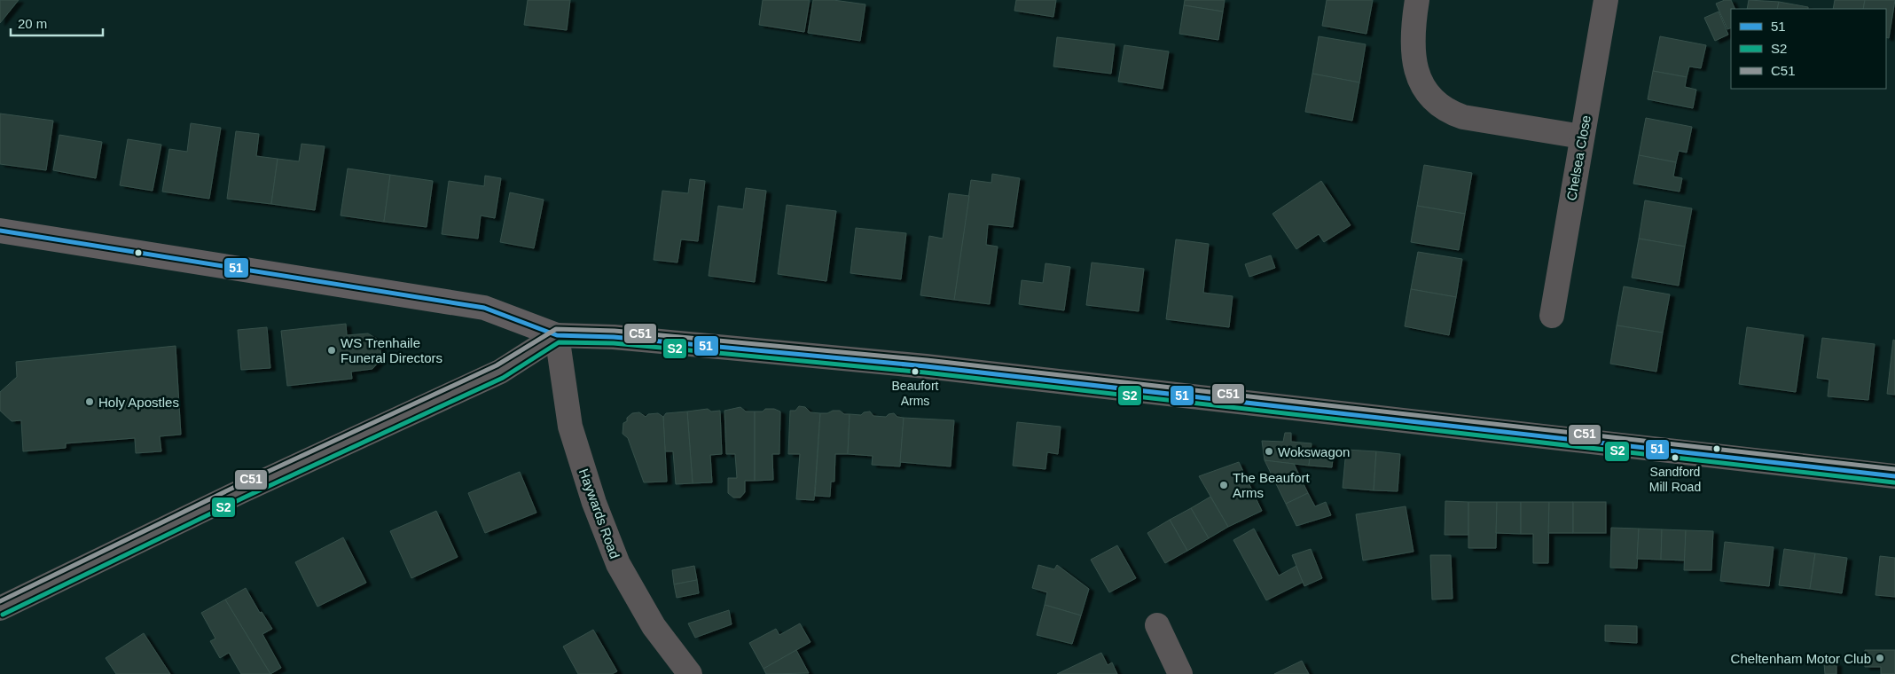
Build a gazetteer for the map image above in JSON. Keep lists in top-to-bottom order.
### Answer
{
  "streets": {
    "street": ["Chelsea Close", "Haywards Road"]
  },
  "places": [
    "WS Trenhaile Funeral Directors",
    "Beaufort Arms",
    "Holy Apostles",
    "Wokswagon",
    "Sandford Mill Road",
    "The Beaufort Arms",
    "Cheltenham Motor Club"
  ],
  "lines": ["transit line 51", "transit line C51", "transit line S2"],
  "legend": ["51", "S2", "C51"],
  "scale_bar": "20 m"
}
